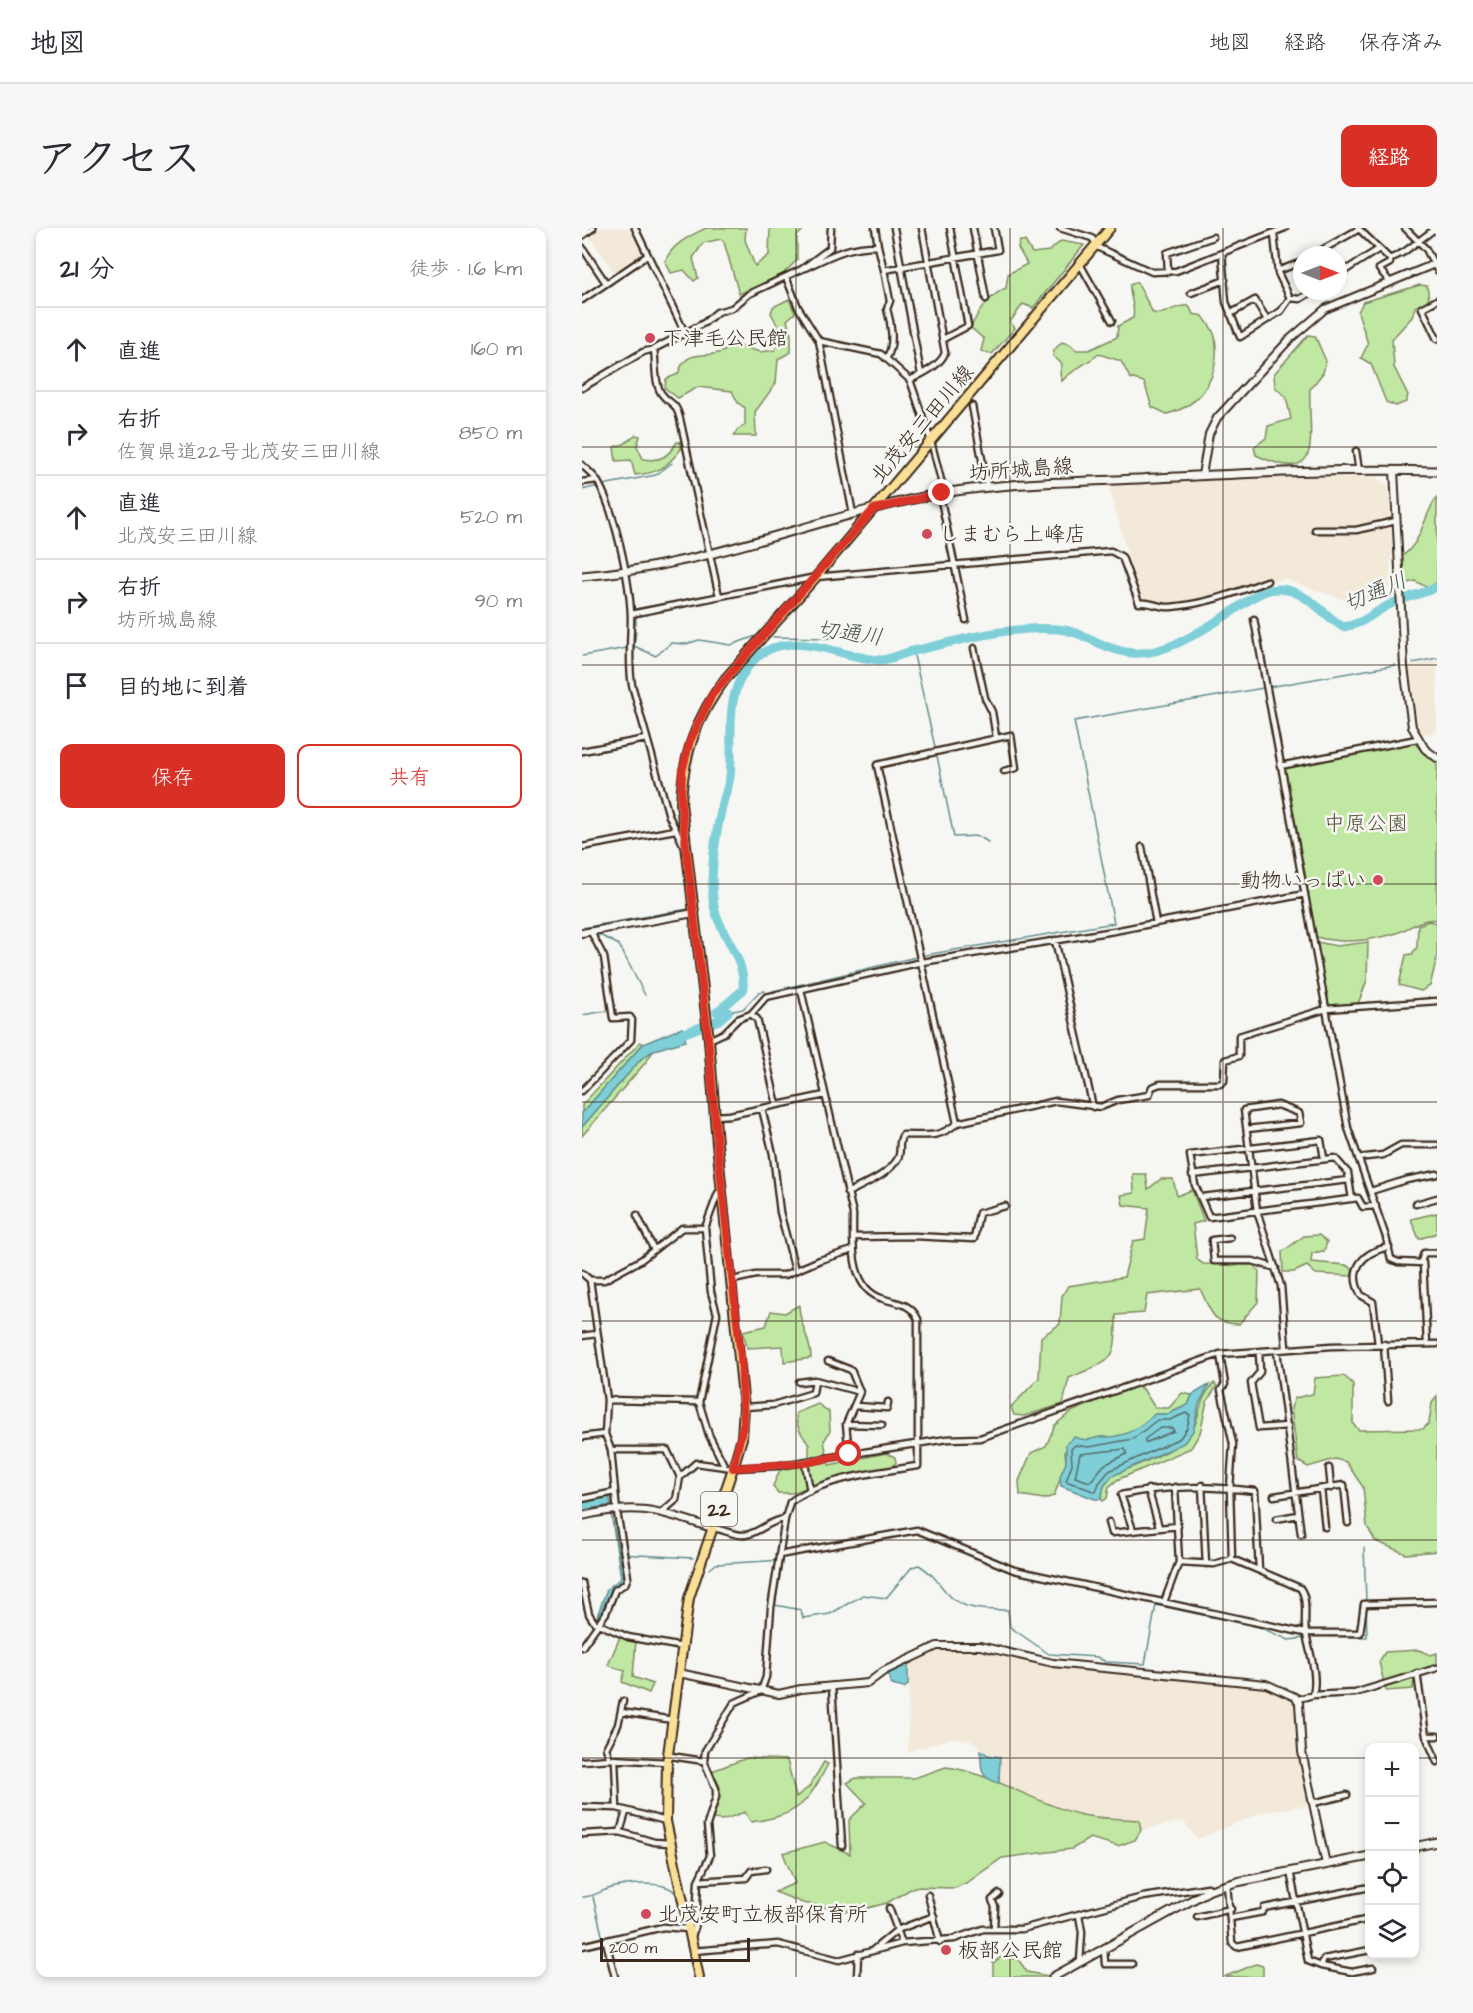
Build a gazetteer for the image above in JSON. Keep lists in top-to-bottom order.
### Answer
{
  "streets": {
    "main road": ["北茂安三田川線", "坊所城島線", "22"]
  },
  "crossings": [
    ["北茂安三田川線", "坊所城島線"],
    ["北茂安三田川線", "22"]
  ],
  "water": ["切通川"],
  "parks": ["中原公園"],
  "places": [
    "下津毛公民館",
    "しまむら上峰店",
    "動物いっぱい",
    "北茂安町立板部保育所",
    "板部公民館"
  ],
  "scale_bar": "200 m",
  "north": "right",
  "page": {
    "header": "地図",
    "nav": ["地図", "経路", "保存済み"],
    "title": "アクセス",
    "buttons": [
      "経路",
      ["保存", "共有"]
    ],
    "heading": ["21 分", "徒歩 · 1.6 km"],
    "list": [
      ["直進", "160 m"],
      ["右折", "佐賀県道22号北茂安三田川線", "850 m"],
      ["直進", "北茂安三田川線", "520 m"],
      ["右折", "坊所城島線", "90 m"],
      "目的地に到着"
    ],
    "map_buttons": ["+", "−"],
    "scale": "200 m"
  }
}
